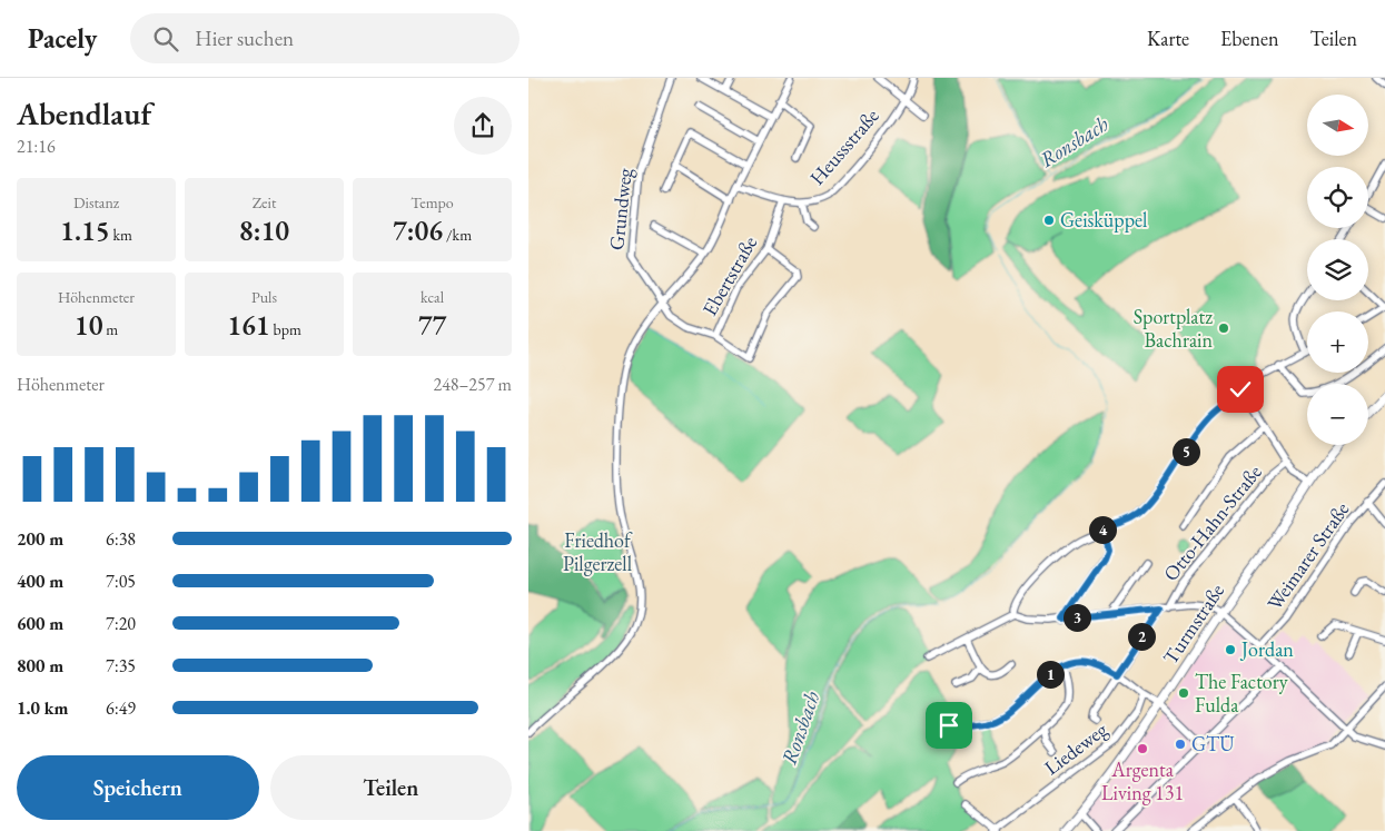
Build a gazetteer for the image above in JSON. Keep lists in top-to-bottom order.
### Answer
{
  "streets": {
    "main road": ["Turmstraße"],
    "street": [
      "Heussstraße",
      "Grundweg",
      "Ebertstraße",
      "Otto-Hahn-Straße",
      "Weimarer Straße",
      "Liedeweg"
    ]
  },
  "crossings": [
    ["Heussstraße", "Ebertstraße"],
    ["Grundweg", "Ebertstraße"]
  ],
  "water": ["Ronsbach"],
  "parks": ["Friedhof Pilgerzell"],
  "places": [
    "Geisküppel",
    "Sportplatz Bachrain",
    "Jordan",
    "The Factory Fulda",
    "GTÜ",
    "Argenta Living 131"
  ],
  "north": "right",
  "page": {
    "header": "Pacely",
    "search": "Hier suchen",
    "nav": ["Karte", "Ebenen", "Teilen"],
    "heading": ["Abendlauf", "21:16"],
    "map_buttons": ["+", "−"],
    "stats": [
      ["Distanz", "1.15 km"],
      ["Zeit", "8:10"],
      ["Tempo", "7:06 /km"],
      ["Höhenmeter", "10 m"],
      ["Puls", "161 bpm"],
      ["kcal", "77"]
    ],
    "chart": ["Höhenmeter", "248–257 m"],
    "pins": [
      "5",
      "4",
      "3",
      "2",
      "1"
    ],
    "list": [
      {
        "name": "200 m",
        "note": "6:38"
      },
      {
        "name": "400 m",
        "note": "7:05"
      },
      {
        "name": "600 m",
        "note": "7:20"
      },
      {
        "name": "800 m",
        "note": "7:35"
      },
      {
        "name": "1.0 km",
        "note": "6:49"
      }
    ],
    "buttons": ["Speichern", "Teilen"]
  }
}
